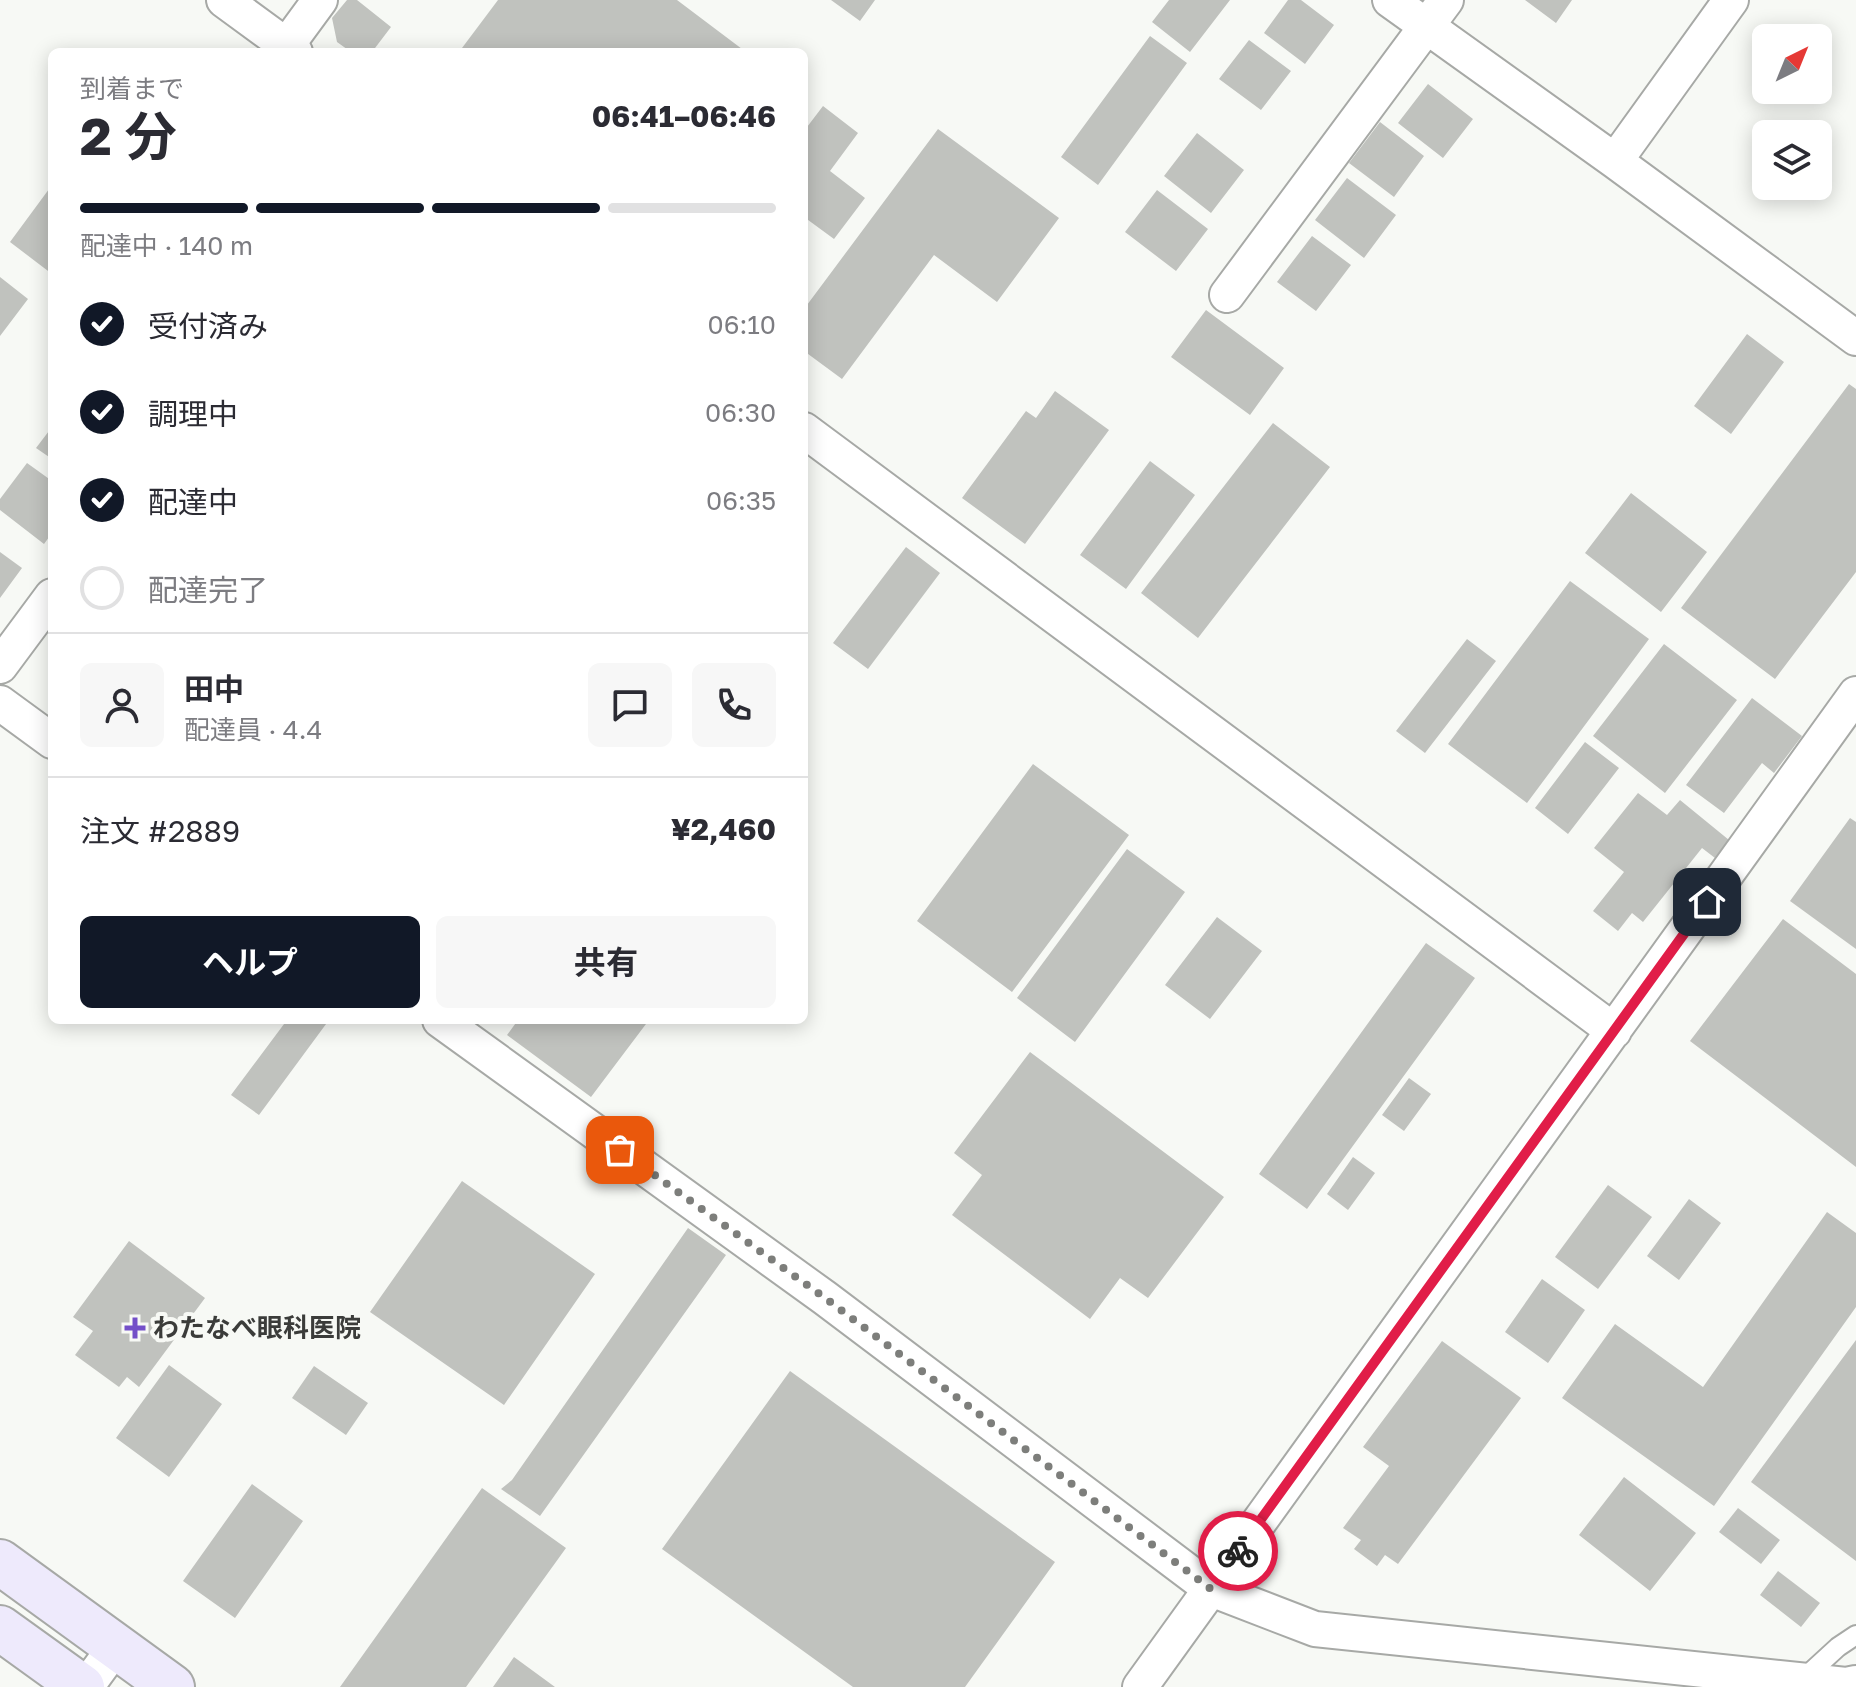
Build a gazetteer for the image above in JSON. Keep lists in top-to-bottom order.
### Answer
{
  "places": {
    "health": ["わたなべ眼科医院"]
  },
  "north": "top right",
  "page": {
    "heading": ["2 分", "到着まで", "06:41–06:46"],
    "panel": [
      "田中",
      "配達員 · 4.4",
      "注文 #2889",
      "¥2,460"
    ],
    "bar": "配達中 · 140 m",
    "list": [
      ["受付済み", "06:10"],
      ["調理中", "06:30"],
      ["配達中", "06:35"],
      "配達完了"
    ],
    "buttons": ["ヘルプ", "共有"]
  }
}
